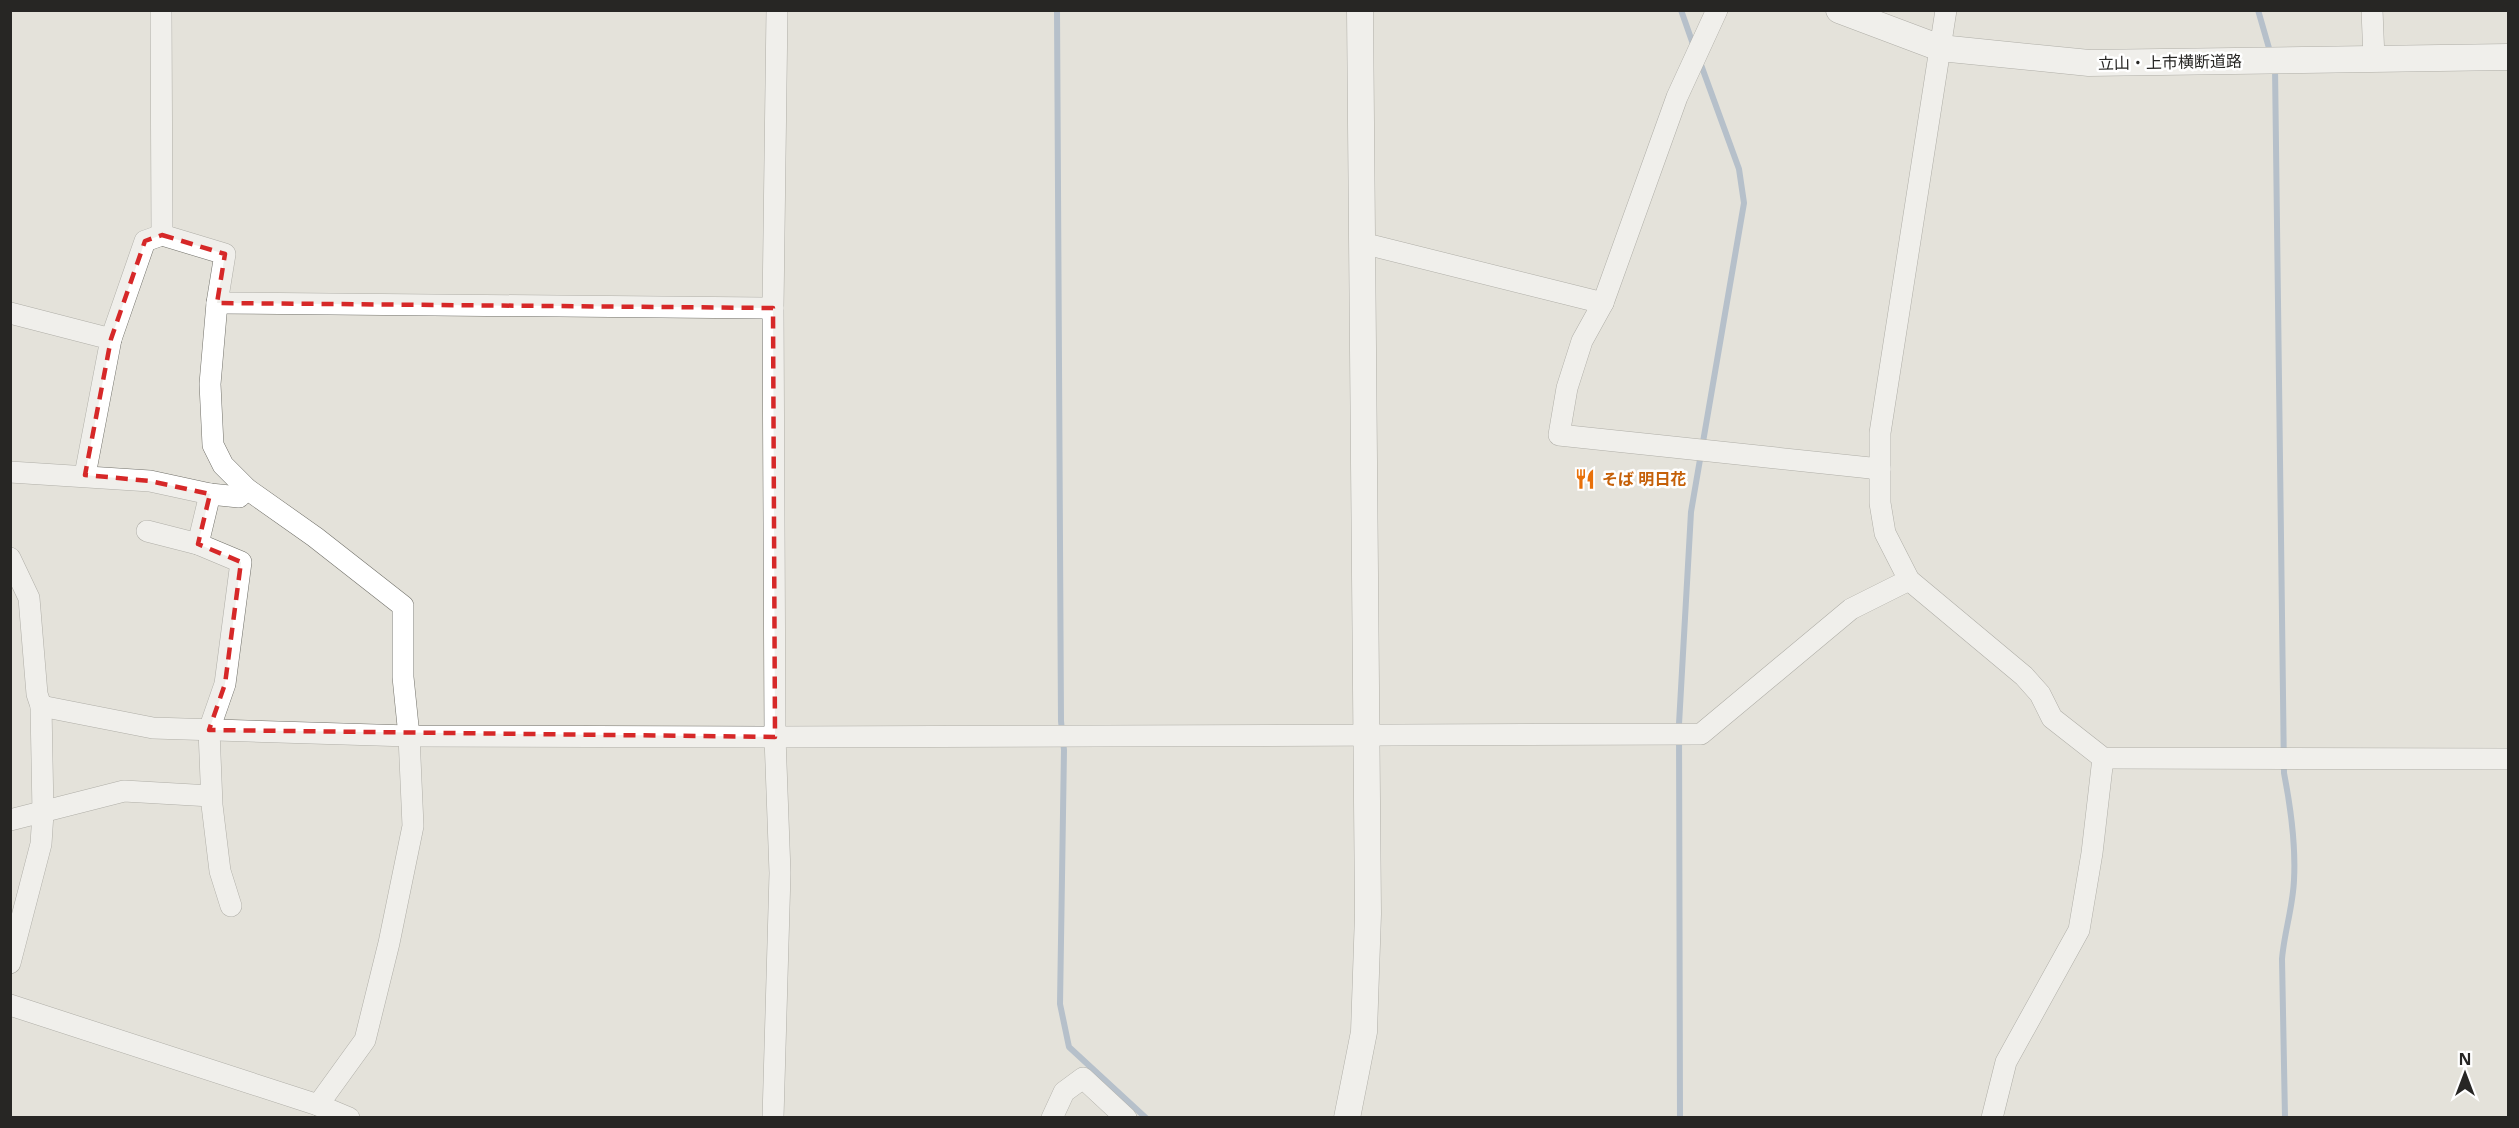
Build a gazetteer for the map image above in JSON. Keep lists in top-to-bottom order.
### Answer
{
  "streets": {
    "street": ["立山・上市横断道路"]
  },
  "places": {
    "restaurant": ["そば 明日花"]
  },
  "north": "top"
}
